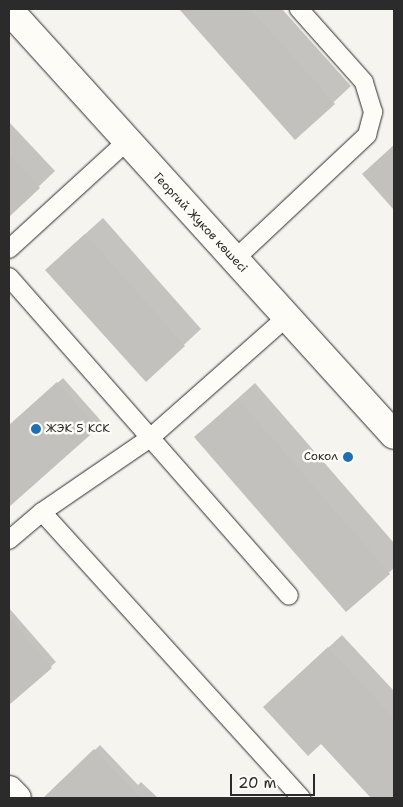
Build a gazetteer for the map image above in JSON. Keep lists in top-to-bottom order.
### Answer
{
  "streets": {
    "street": ["Георгий Жуков көшесі"]
  },
  "places": ["ЖЭК 5 КСК", "Сокол"],
  "scale_bar": "20 m"
}
